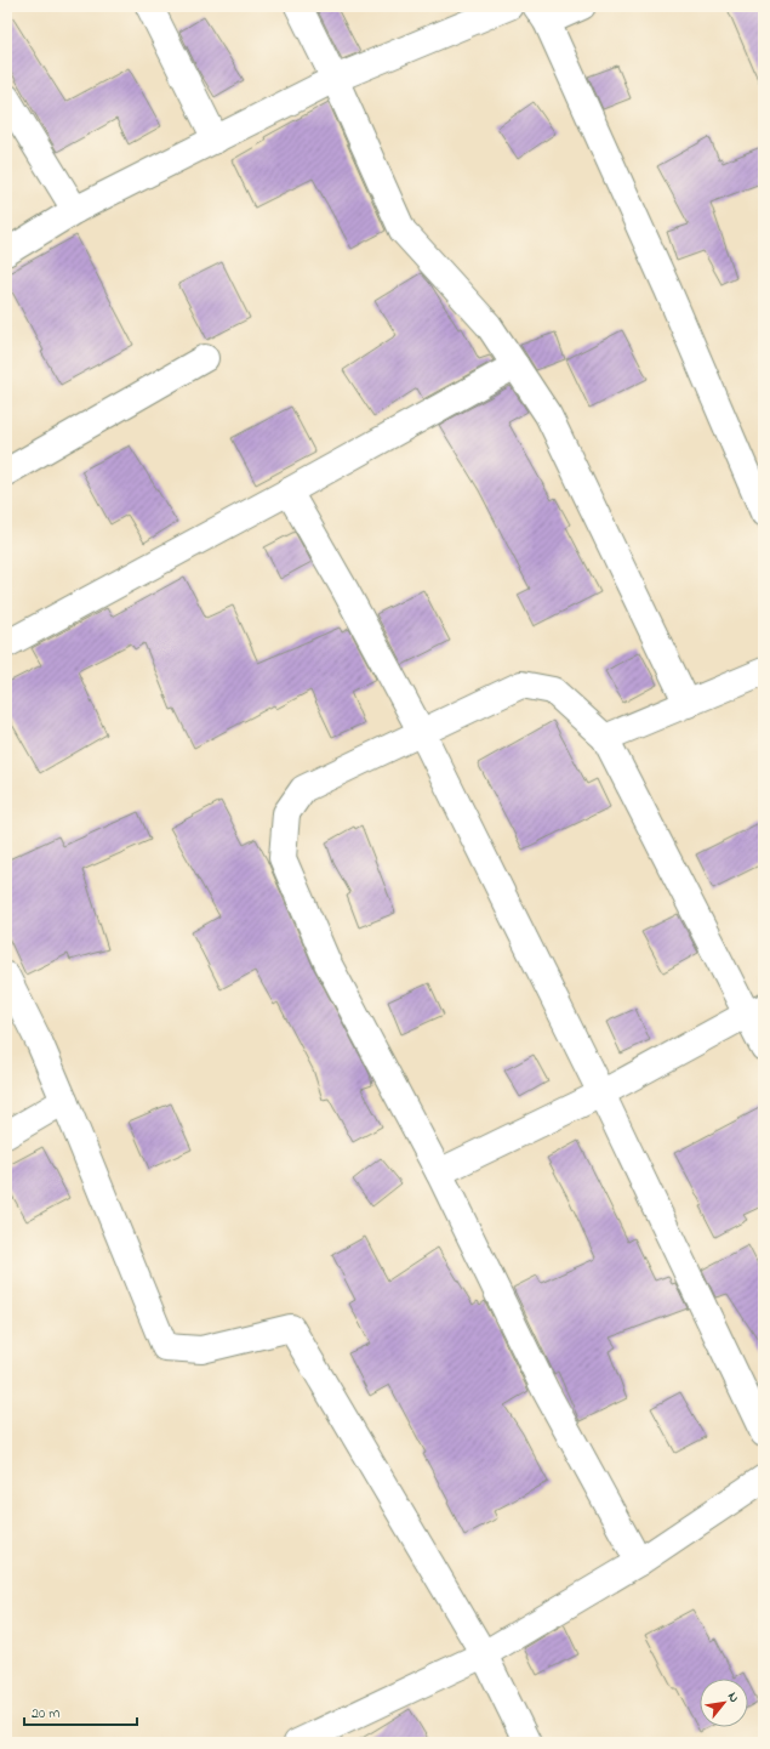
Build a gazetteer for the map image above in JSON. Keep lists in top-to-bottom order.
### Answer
{
  "scale_bar": "20 m",
  "north": "top right"
}
